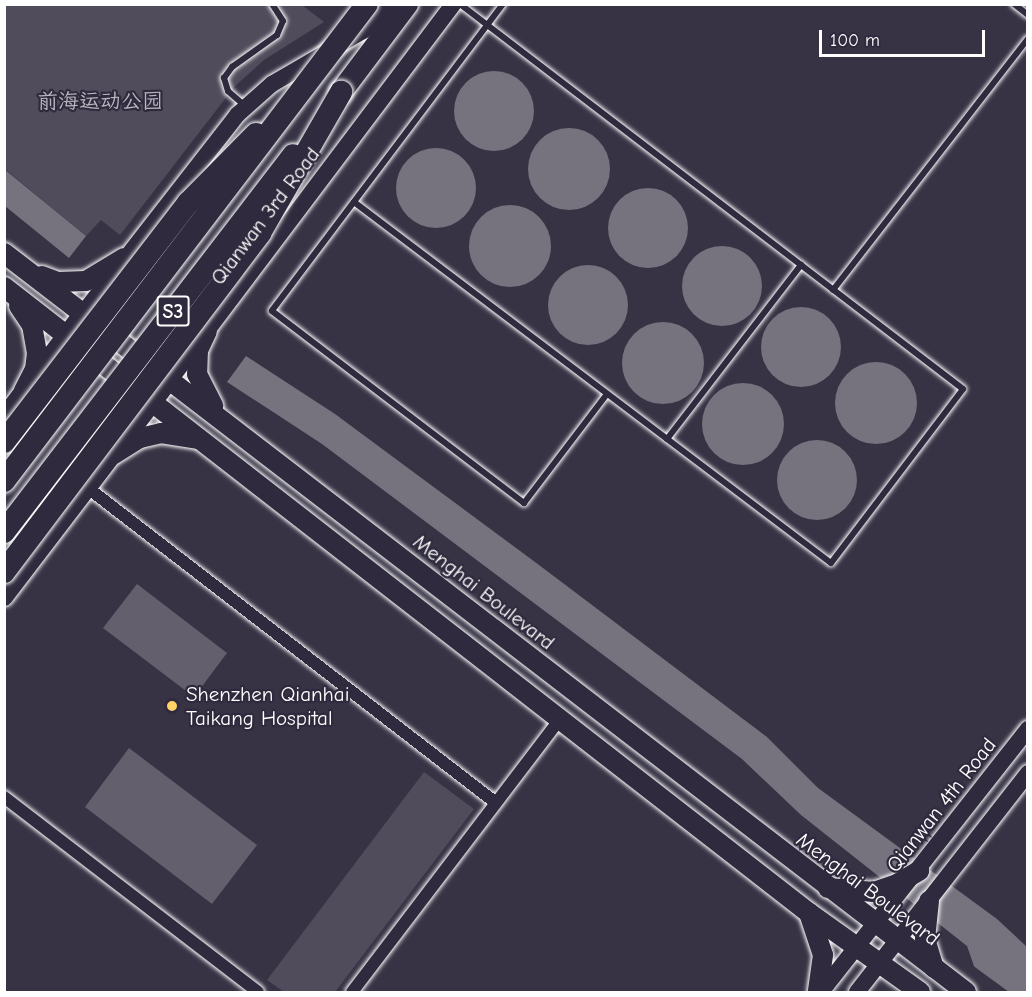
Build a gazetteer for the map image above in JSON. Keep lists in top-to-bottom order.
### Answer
{
  "streets": {
    "highway": ["S3"],
    "main road": ["Qianwan 3rd Road", "Menghai Boulevard"],
    "street": ["Qianwan 4th Road"]
  },
  "crossings": [
    ["Qianwan 3rd Road", "Menghai Boulevard"],
    ["Menghai Boulevard", "Qianwan 4th Road"]
  ],
  "parks": ["前海运动公园"],
  "places": ["Shenzhen Qianhai Taikang Hospital"],
  "scale_bar": "100 m"
}
